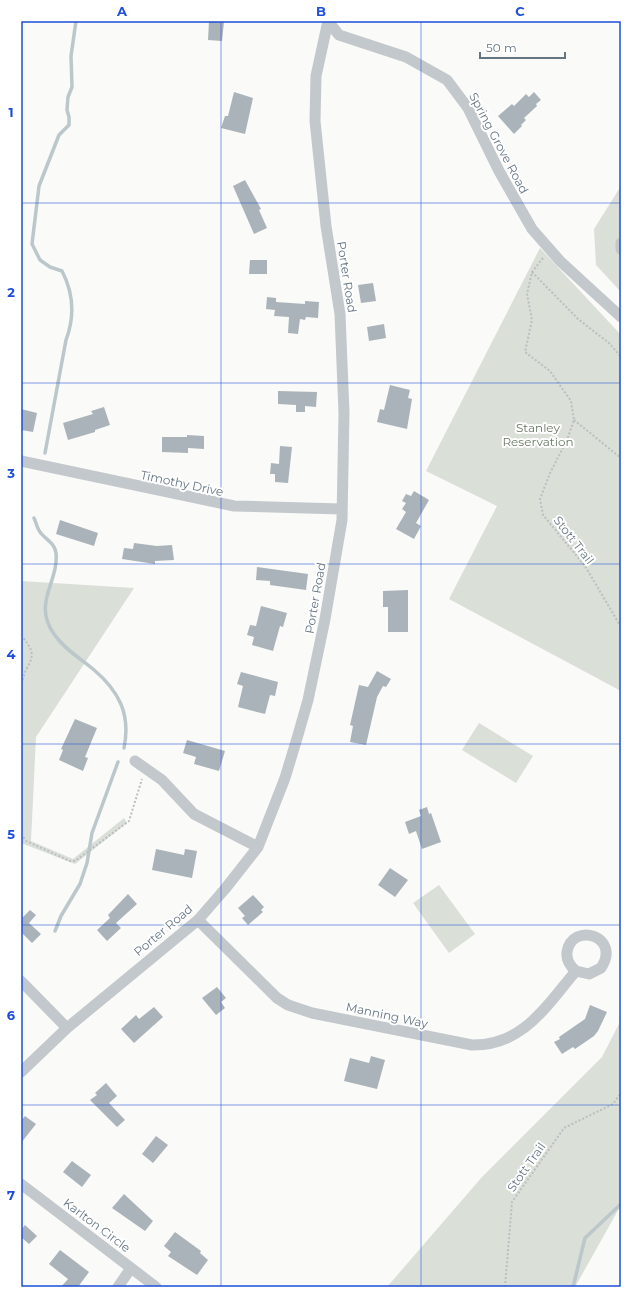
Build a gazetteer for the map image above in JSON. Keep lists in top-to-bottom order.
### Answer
{
  "streets": {
    "street": [
      "Spring Grove Road",
      "Porter Road",
      "Timothy Drive",
      "Manning Way",
      "Karlton Circle"
    ],
    "path": ["Stott Trail"]
  },
  "crossings": [
    ["Spring Grove Road", "Porter Road"],
    ["Spring Grove Road", "Stott Trail"],
    ["Porter Road", "Timothy Drive"],
    ["Porter Road", "Manning Way"]
  ],
  "parks": ["Stanley Reservation"],
  "scale_bar": "50 m",
  "grid": {
    "columns": ["A", "B", "C"],
    "rows": [
      "1",
      "2",
      "3",
      "4",
      "5",
      "6",
      "7"
    ]
  }
}
